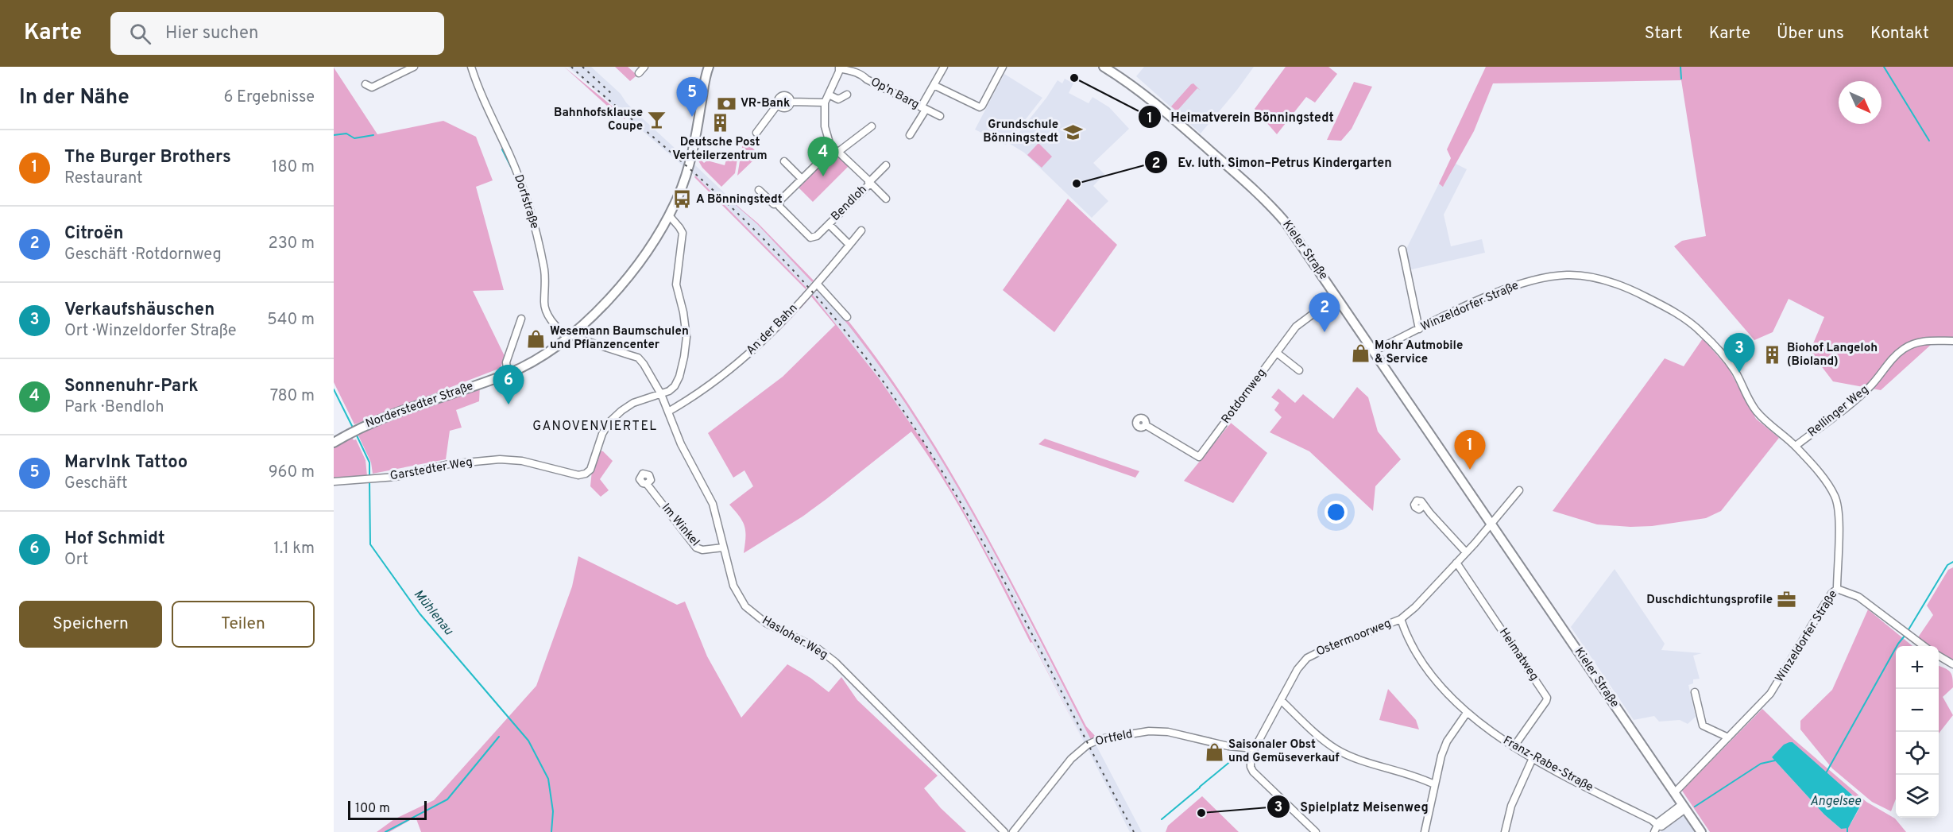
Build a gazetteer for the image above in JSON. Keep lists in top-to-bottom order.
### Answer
{
  "streets": {
    "main road": ["Kieler Straße", "Norderstedter Straße"],
    "street": [
      "Op'n Barg",
      "Dorfstraße",
      "Bendloh",
      "Winzeldorfer Straße",
      "An der Bahn",
      "Rotdornweg",
      "Rellinger Weg",
      "Garstedter Weg",
      "Im Winkel",
      "Hasloher Weg",
      "Ostermoorweg",
      "Heimatweg",
      "Ortfeld",
      "Franz-Rabe-Straße"
    ]
  },
  "crossings": [
    ["Op'n Barg", "Bendloh"],
    ["Dorfstraße", "Norderstedter Straße"],
    ["Dorfstraße", "Hasloher Weg"],
    ["Bendloh", "An der Bahn"],
    ["Kieler Straße", "Winzeldorfer Straße"],
    ["Kieler Straße", "Rotdornweg"],
    ["Kieler Straße", "Ostermoorweg"],
    ["Winzeldorfer Straße", "Rellinger Weg"],
    ["An der Bahn", "Hasloher Weg"],
    ["Norderstedter Straße", "Garstedter Weg"],
    ["Norderstedter Straße", "Hasloher Weg"],
    ["Garstedter Weg", "Hasloher Weg"],
    ["Im Winkel", "Hasloher Weg"],
    ["Ostermoorweg", "Heimatweg"],
    ["Ostermoorweg", "Ortfeld"],
    ["Ostermoorweg", "Franz-Rabe-Straße"],
    ["Heimatweg", "Franz-Rabe-Straße"]
  ],
  "districts": ["GANOVENVIERTEL"],
  "water": ["Mühlenau", "Angelsee"],
  "places": {
    "other": ["Heimatverein Bönningstedt", "Ev. luth. Simon–Petrus Kindergarten", "Spielplatz Meisenweg"],
    "bank": ["VR-Bank"],
    "bar": ["Bahnhofsklause Coupe"],
    "building": ["Deutsche Post Verteilerzentrum", "Biohof Langeloh (Bioland)"],
    "school or university": ["Grundschule Bönningstedt"],
    "bus stop": ["A Bönningstedt"],
    "shop": ["Wesemann Baumschulen und Pflanzencenter", "Mohr Autmobile & Service", "Saisonaler Obst und Gemüseverkauf"],
    "office": ["Duschdichtungsprofile"]
  },
  "scale_bar": "100 m",
  "north": "bottom right",
  "page": {
    "header": "Karte",
    "search": "Hier suchen",
    "nav": [
      "Start",
      "Karte",
      "Über uns",
      "Kontakt"
    ],
    "heading": ["In der Nähe", "6 Ergebnisse"],
    "pins": [
      "5",
      "4",
      "2",
      "3",
      "6",
      "1"
    ],
    "list": [
      {
        "mark": "1",
        "name": "The Burger Brothers",
        "note": "Restaurant",
        "value": "180 m"
      },
      {
        "mark": "2",
        "name": "Citroën",
        "note": "Geschäft · Rotdornweg",
        "value": "230 m"
      },
      {
        "mark": "3",
        "name": "Verkaufshäuschen",
        "note": "Ort · Winzeldorfer Straße",
        "value": "540 m"
      },
      {
        "mark": "4",
        "name": "Sonnenuhr-Park",
        "note": "Park · Bendloh",
        "value": "780 m"
      },
      {
        "mark": "5",
        "name": "MarvInk Tattoo",
        "note": "Geschäft",
        "value": "960 m"
      },
      {
        "mark": "6",
        "name": "Hof Schmidt",
        "note": "Ort",
        "value": "1.1 km"
      }
    ],
    "buttons": ["Speichern", "Teilen"],
    "map_buttons": ["+", "−"],
    "scale": "100 m"
  }
}
